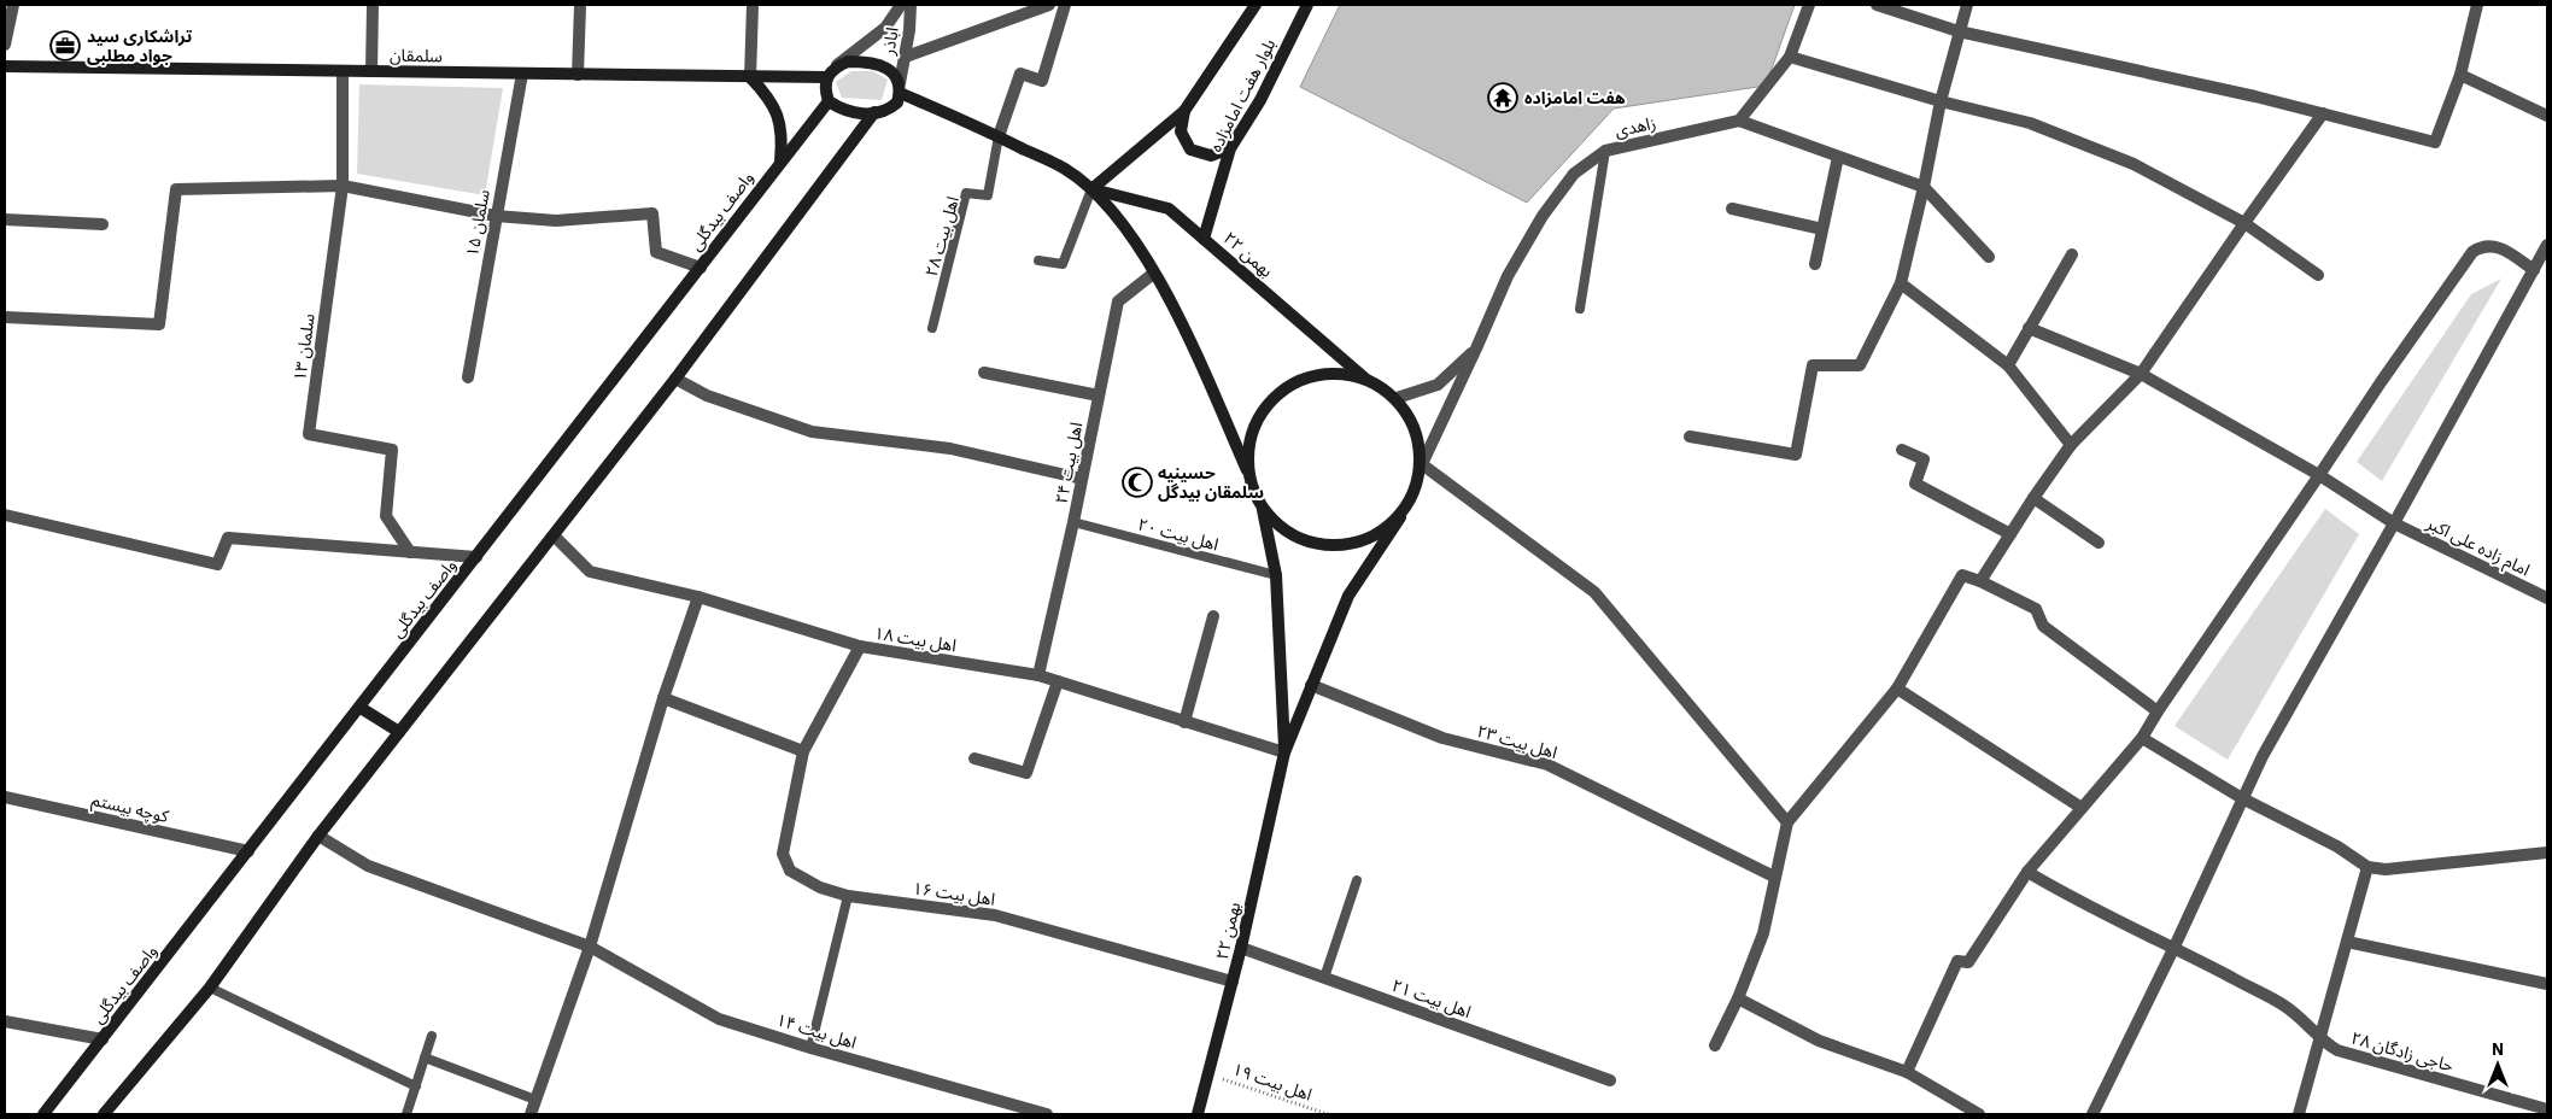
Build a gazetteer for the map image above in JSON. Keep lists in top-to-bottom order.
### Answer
{
  "streets": {
    "street": [
      "اباذر",
      "سلمقان",
      "بلوار هفت امامزاده",
      "زاهدی",
      "واصف بیدگلی",
      "سلمان ۱۵",
      "۲۲ بهمن",
      "سلمان ۱۳",
      "اهل بیت ۲۴",
      "امام زاده علی اکبر",
      "اهل بیت ۱۸",
      "اهل بیت ۲۳",
      "کوچه بیستم",
      "اهل بیت ۱۶",
      "اهل بیت ۲۱",
      "اهل بیت ۱۴",
      "حاجی زادگان ۲۸"
    ],
    "lane": ["اهل بیت ۲۸", "اهل بیت ۲۰"],
    "path": ["اهل بیت ۱۹"]
  },
  "crossings": [
    ["اباذر", "سلمقان"],
    ["اباذر", "واصف بیدگلی"],
    ["اباذر", "۲۲ بهمن"],
    ["سلمقان", "واصف بیدگلی"],
    ["سلمقان", "سلمان ۱۵"],
    ["سلمقان", "۲۲ بهمن"],
    ["سلمقان", "سلمان ۱۳"],
    ["بلوار هفت امامزاده", "۲۲ بهمن"],
    ["زاهدی", "۲۲ بهمن"],
    ["واصف بیدگلی", "۲۲ بهمن"],
    ["واصف بیدگلی", "کوچه بیستم"],
    ["اهل بیت ۲۸", "۲۲ بهمن"],
    ["۲۲ بهمن", "اهل بیت ۲۴"],
    ["۲۲ بهمن", "اهل بیت ۲۰"],
    ["۲۲ بهمن", "اهل بیت ۱۸"],
    ["۲۲ بهمن", "اهل بیت ۲۳"],
    ["۲۲ بهمن", "اهل بیت ۱۶"],
    ["۲۲ بهمن", "اهل بیت ۲۱"],
    ["۲۲ بهمن", "اهل بیت ۱۹"],
    ["اهل بیت ۲۴", "اهل بیت ۲۰"],
    ["اهل بیت ۲۴", "اهل بیت ۱۸"],
    ["اهل بیت ۱۸", "اهل بیت ۱۶"]
  ],
  "places": {
    "office": ["تراشکاری سید جواد مطلبی"],
    "temple": ["هفت امامزاده"],
    "mosque": ["حسینیه سلمقان بیدگل"]
  },
  "north": "top"
}
